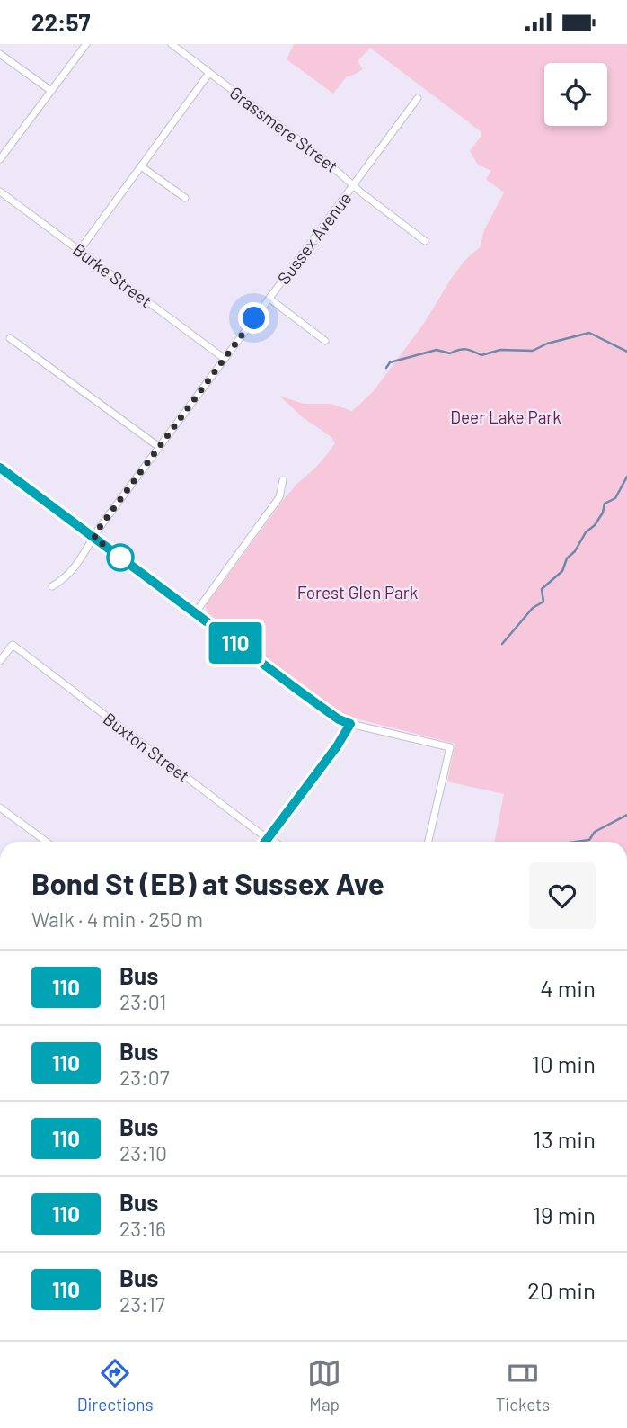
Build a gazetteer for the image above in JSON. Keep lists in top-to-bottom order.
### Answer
{
  "streets": {
    "street": [
      "Grassmere Street",
      "Sussex Avenue",
      "Burke Street",
      "Buxton Street"
    ]
  },
  "crossings": [
    ["Grassmere Street", "Sussex Avenue"],
    ["Sussex Avenue", "Burke Street"]
  ],
  "parks": ["Deer Lake Park", "Forest Glen Park"],
  "lines": ["bus line 110"],
  "page": {
    "status": "22:57",
    "on_map": "110",
    "heading": ["Bond St (EB) at Sussex Ave", "Walk · 4 min · 250 m"],
    "list": [
      {
        "mark": "110",
        "name": "Bus",
        "note": "23:01",
        "value": "4 min"
      },
      {
        "mark": "110",
        "name": "Bus",
        "note": "23:07",
        "value": "10 min"
      },
      {
        "mark": "110",
        "name": "Bus",
        "note": "23:10",
        "value": "13 min"
      },
      {
        "mark": "110",
        "name": "Bus",
        "note": "23:16",
        "value": "19 min"
      },
      {
        "mark": "110",
        "name": "Bus",
        "note": "23:17",
        "value": "20 min"
      }
    ],
    "tabs": ["Directions", "Map", "Tickets"]
  }
}
